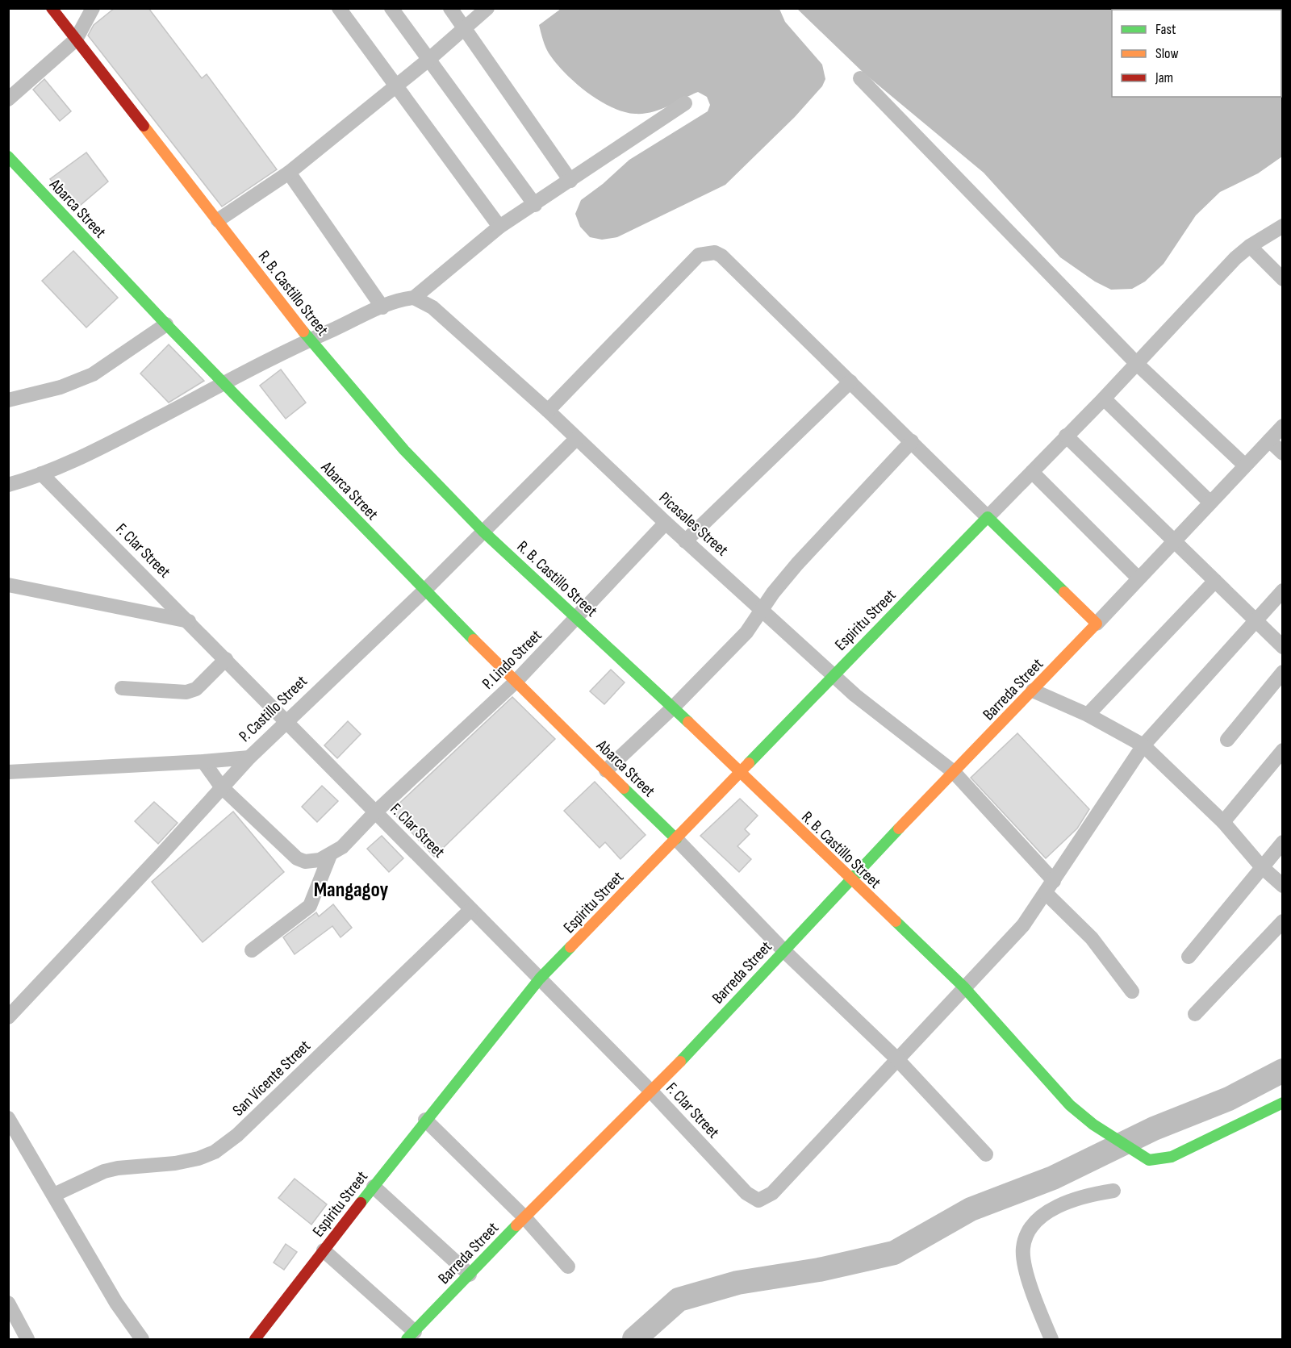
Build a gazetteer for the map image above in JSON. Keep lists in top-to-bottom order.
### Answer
{
  "streets": {
    "street": [
      "Abarca Street",
      "R. B. Castillo Street",
      "Picasales Street",
      "F. Clar Street",
      "Espiritu Street",
      "P. Lindo Street",
      "Barreda Street",
      "P. Castillo Street",
      "San Vicente Street"
    ]
  },
  "crossings": [
    ["Abarca Street", "Espiritu Street"],
    ["Abarca Street", "P. Lindo Street"],
    ["Abarca Street", "P. Castillo Street"],
    ["R. B. Castillo Street", "Espiritu Street"],
    ["R. B. Castillo Street", "P. Lindo Street"],
    ["R. B. Castillo Street", "Barreda Street"],
    ["R. B. Castillo Street", "P. Castillo Street"],
    ["Picasales Street", "Espiritu Street"],
    ["Picasales Street", "P. Lindo Street"],
    ["Picasales Street", "Barreda Street"],
    ["Picasales Street", "P. Castillo Street"],
    ["F. Clar Street", "Espiritu Street"],
    ["F. Clar Street", "P. Lindo Street"],
    ["F. Clar Street", "Barreda Street"],
    ["F. Clar Street", "P. Castillo Street"],
    ["F. Clar Street", "San Vicente Street"]
  ],
  "districts": ["Mangagoy"],
  "legend": ["Fast", "Slow", "Jam"]
}
